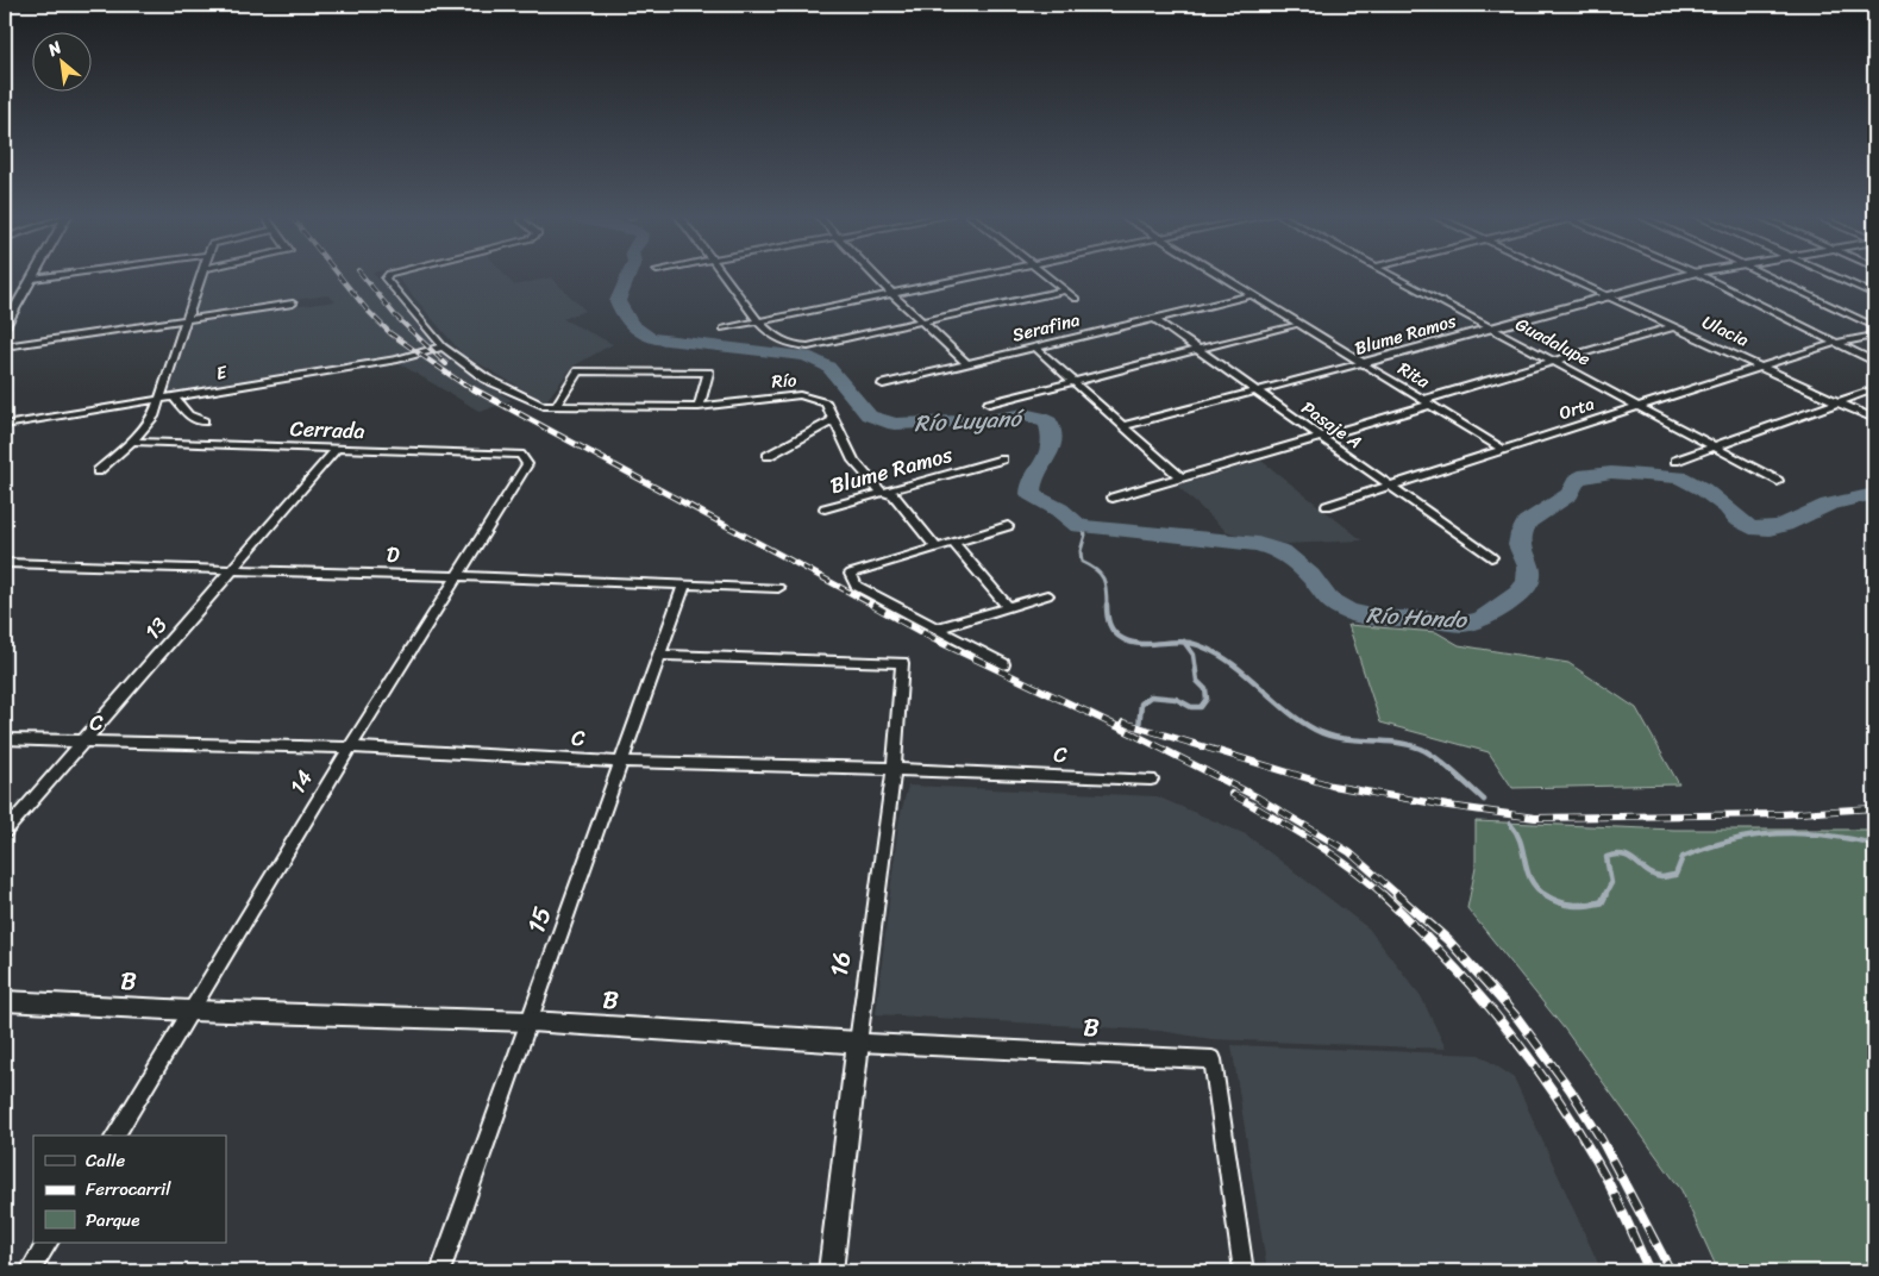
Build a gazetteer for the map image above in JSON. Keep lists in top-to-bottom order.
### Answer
{
  "streets": {
    "street": [
      "Serafina",
      "Ulacia",
      "Blume Ramos",
      "Guadalupe",
      "E",
      "Rita",
      "Río",
      "Orta",
      "Pasaje A",
      "Cerrada",
      "D",
      "13",
      "C",
      "14",
      "15",
      "16",
      "B"
    ]
  },
  "crossings": [
    ["Serafina", "Rita"],
    ["Serafina", "Pasaje A"],
    ["Ulacia", "Blume Ramos"],
    ["Ulacia", "Orta"],
    ["Blume Ramos", "Guadalupe"],
    ["Blume Ramos", "Rita"],
    ["Blume Ramos", "Río"],
    ["Blume Ramos", "Pasaje A"],
    ["Guadalupe", "Orta"],
    ["Rita", "Orta"],
    ["Orta", "Pasaje A"],
    ["Cerrada", "13"],
    ["Cerrada", "14"],
    ["D", "13"],
    ["D", "14"],
    ["D", "15"],
    ["13", "C"],
    ["C", "14"],
    ["C", "15"],
    ["C", "16"],
    ["14", "B"],
    ["15", "16"],
    ["15", "B"],
    ["16", "B"]
  ],
  "water": ["Río Luyanó", "Río Hondo"],
  "legend": ["Calle", "Ferrocarril", "Parque"],
  "north": "top left"
}
